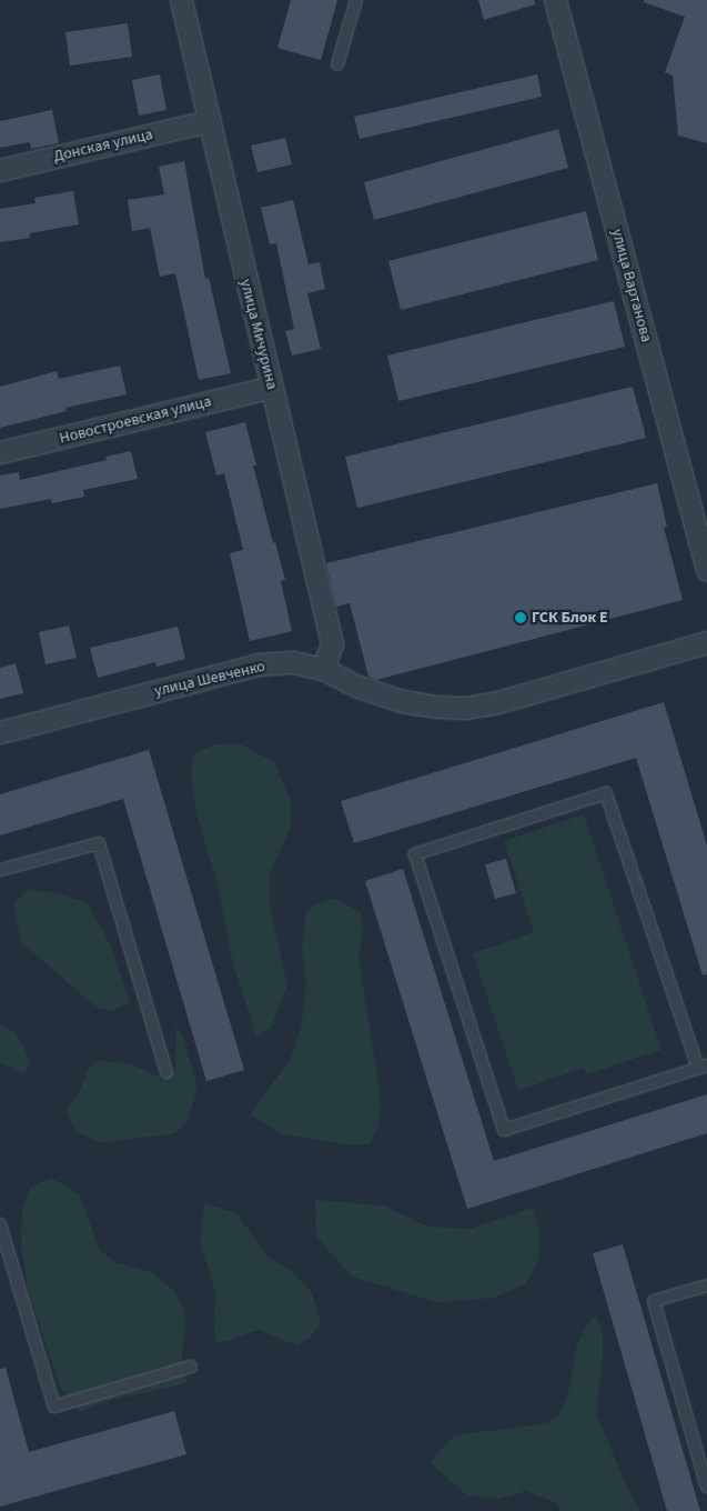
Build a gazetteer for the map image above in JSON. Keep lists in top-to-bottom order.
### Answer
{
  "streets": {
    "street": [
      "Донская улица",
      "улица Вартанова",
      "улица Мичурина",
      "Новостроевская улица",
      "улица Шевченко"
    ]
  },
  "crossings": [
    ["Донская улица", "улица Мичурина"],
    ["улица Мичурина", "Новостроевская улица"],
    ["улица Мичурина", "улица Шевченко"]
  ],
  "places": ["ГСК Блок Е"]
}
